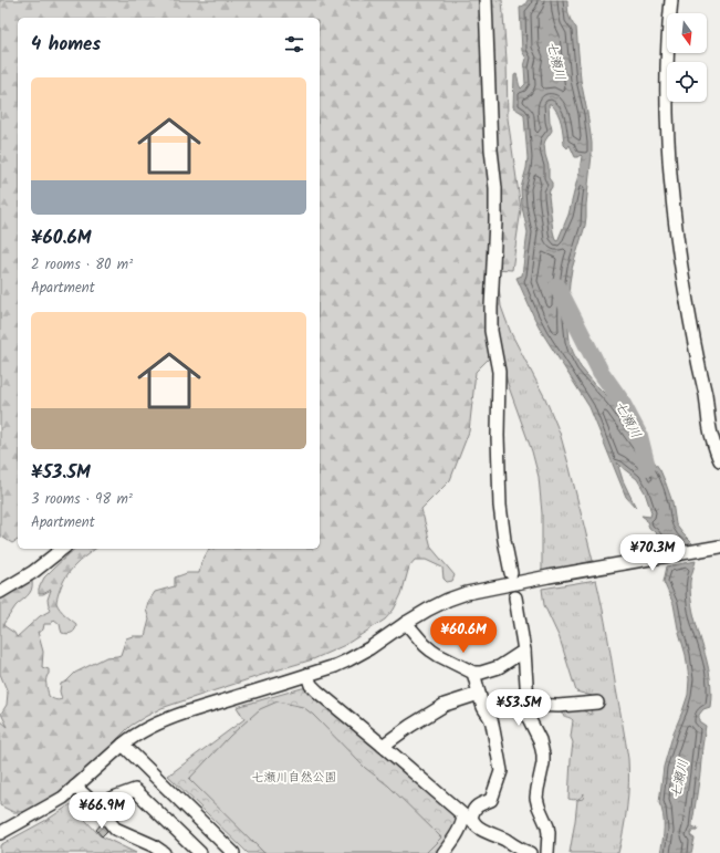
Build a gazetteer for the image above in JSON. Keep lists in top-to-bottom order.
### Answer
{
  "water": ["七瀬川"],
  "parks": ["七瀬川自然公園"],
  "north": "bottom",
  "page": {
    "heading": "4 homes",
    "list": [
      {
        "name": "¥60.6M",
        "note": "2 rooms · 80 m² · Apartment"
      },
      {
        "name": "¥53.5M",
        "note": "3 rooms · 98 m² · Apartment"
      }
    ],
    "price": [
      "¥70.3M",
      "¥60.6M",
      "¥53.5M",
      "¥66.9M"
    ]
  }
}
